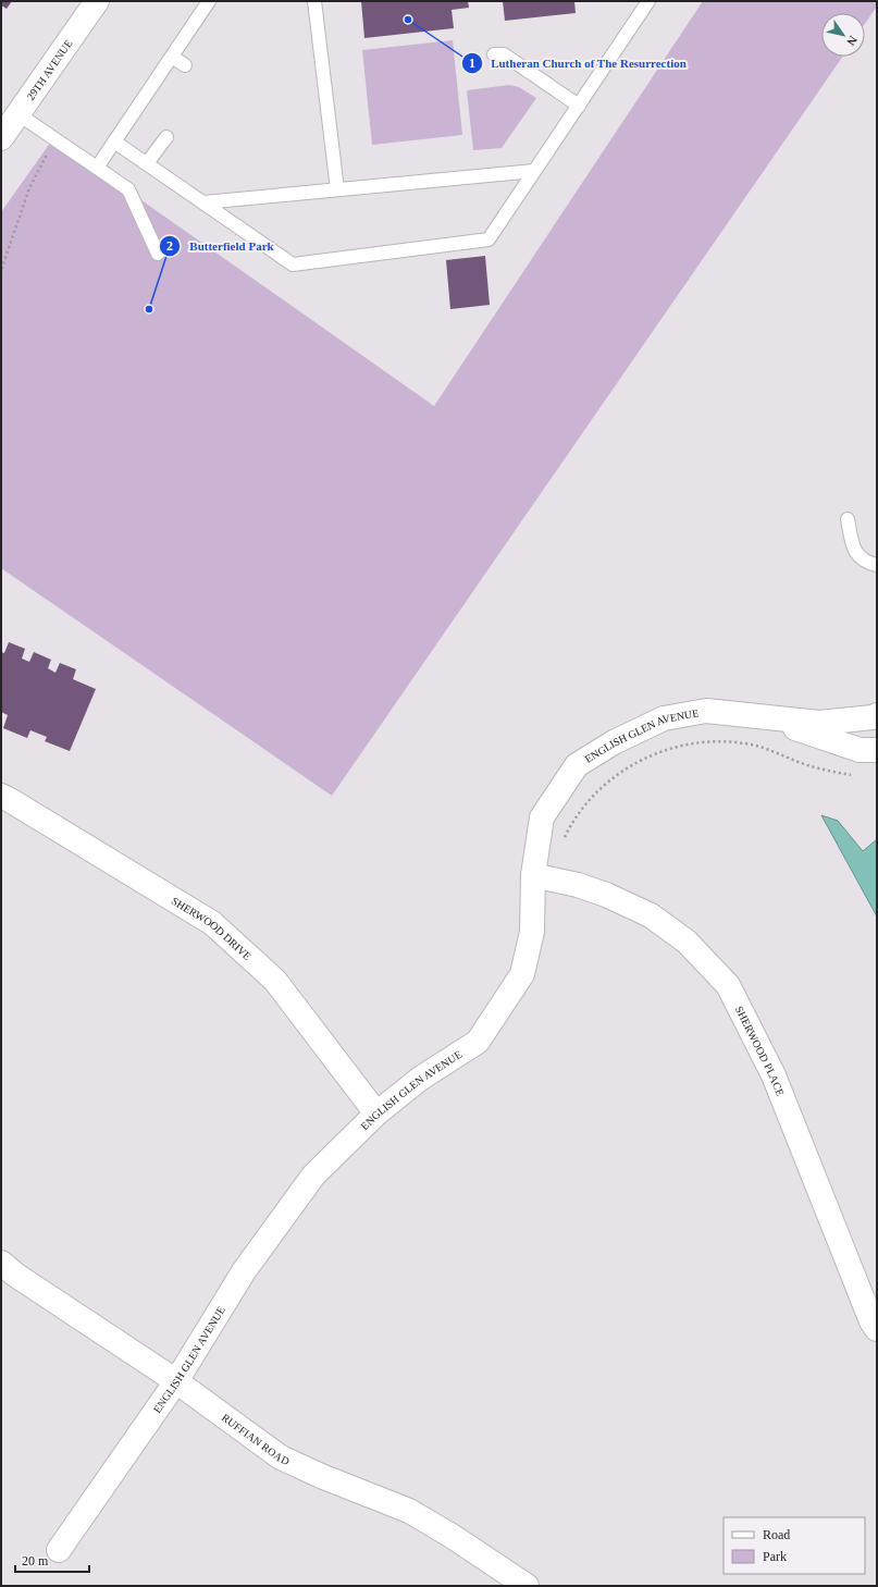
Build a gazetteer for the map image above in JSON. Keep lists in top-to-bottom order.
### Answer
{
  "streets": {
    "street": [
      "29TH AVENUE",
      "ENGLISH GLEN AVENUE",
      "SHERWOOD DRIVE",
      "SHERWOOD PLACE",
      "RUFFIAN ROAD"
    ]
  },
  "crossings": [
    ["ENGLISH GLEN AVENUE", "SHERWOOD DRIVE"],
    ["ENGLISH GLEN AVENUE", "SHERWOOD PLACE"],
    ["ENGLISH GLEN AVENUE", "RUFFIAN ROAD"]
  ],
  "places": ["Lutheran Church of The Resurrection", "Butterfield Park"],
  "legend": ["Road", "Park"],
  "scale_bar": "20 m",
  "north": "bottom right"
}
